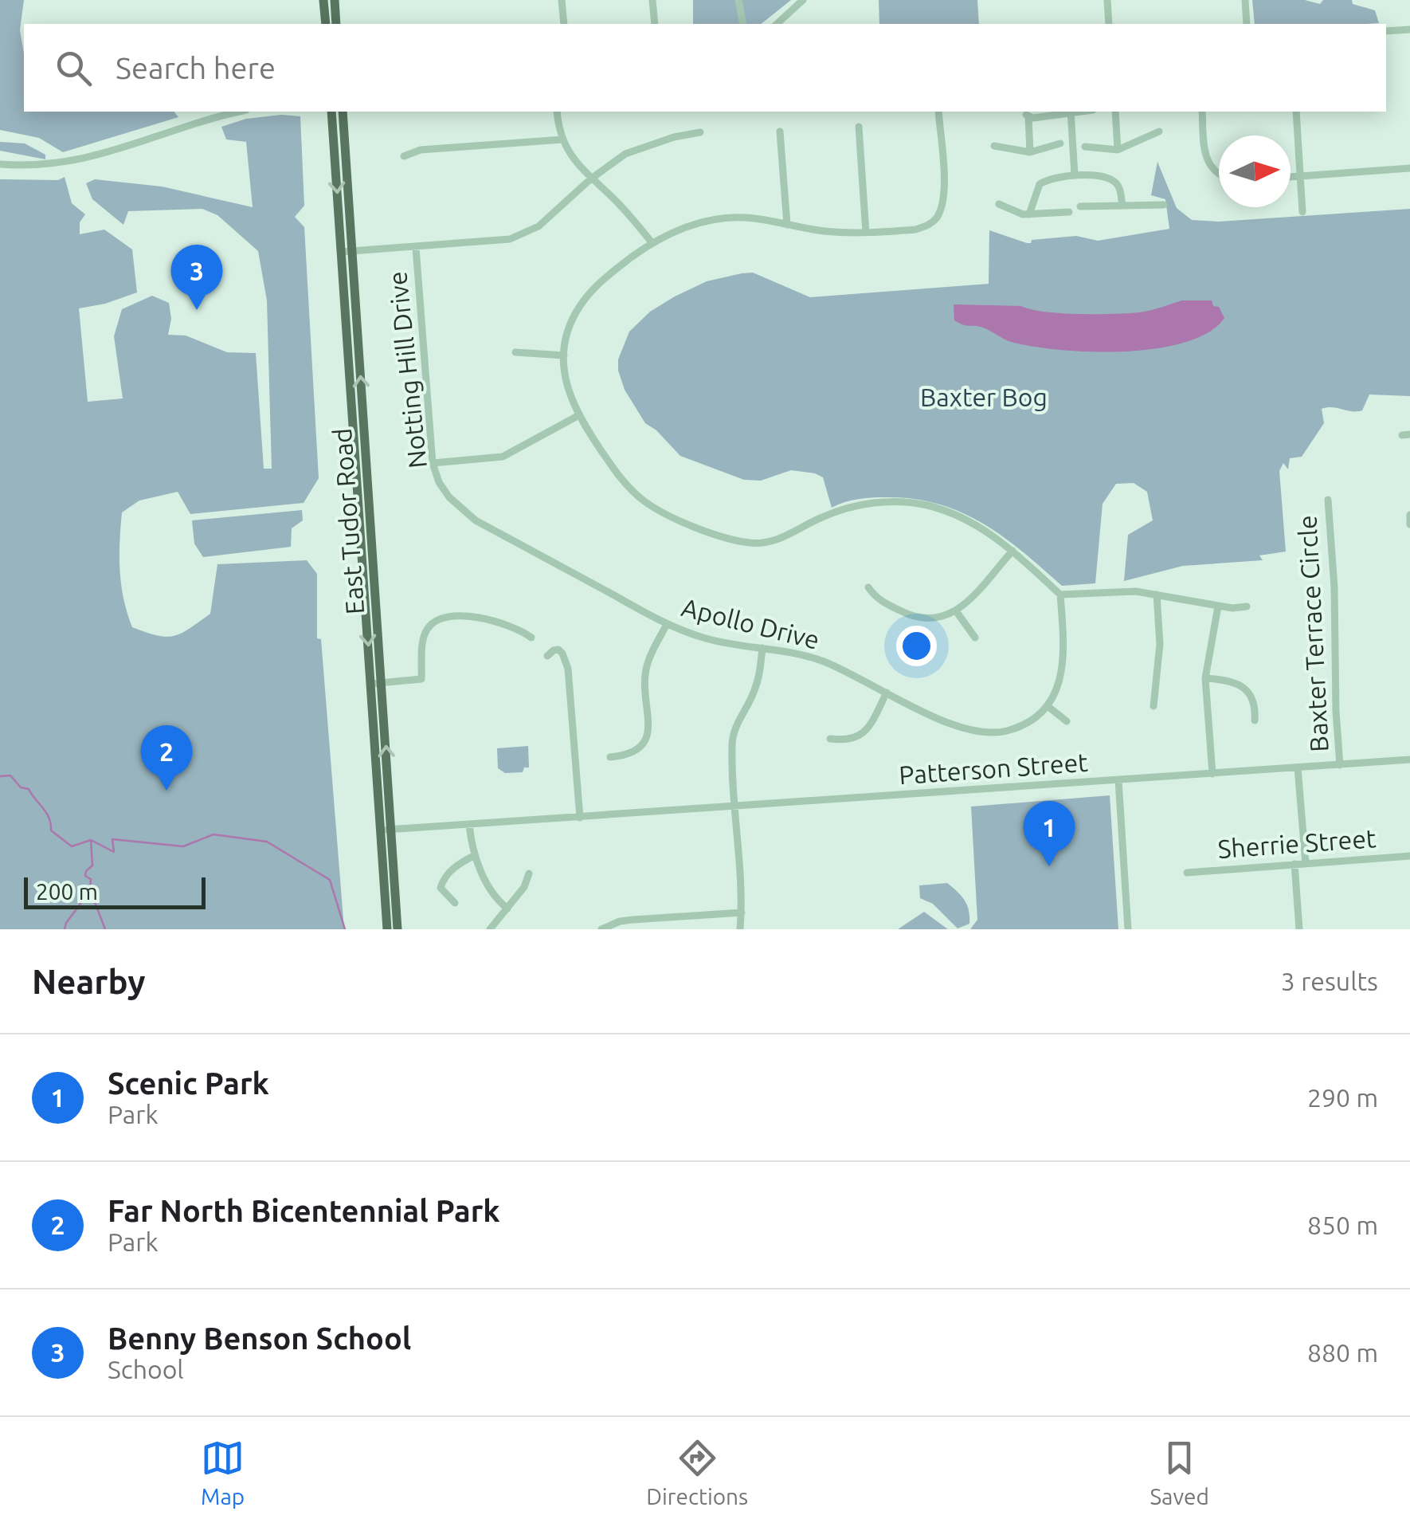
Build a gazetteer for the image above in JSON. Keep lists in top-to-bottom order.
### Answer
{
  "streets": {
    "main road": ["East Tudor Road"],
    "street": [
      "Notting Hill Drive",
      "Apollo Drive",
      "Baxter Terrace Circle",
      "Patterson Street",
      "Sherrie Street"
    ]
  },
  "crossings": [
    ["Notting Hill Drive", "Apollo Drive"],
    ["East Tudor Road", "Patterson Street"],
    ["Baxter Terrace Circle", "Patterson Street"]
  ],
  "parks": ["Baxter Bog"],
  "scale_bar": "200 m",
  "north": "right",
  "page": {
    "search": "Search here",
    "pins": ["3", "2", "1"],
    "scale": "200 m",
    "heading": ["Nearby", "3 results"],
    "list": [
      {
        "mark": "1",
        "name": "Scenic Park",
        "note": "Park",
        "value": "290 m"
      },
      {
        "mark": "2",
        "name": "Far North Bicentennial Park",
        "note": "Park",
        "value": "850 m"
      },
      {
        "mark": "3",
        "name": "Benny Benson School",
        "note": "School",
        "value": "880 m"
      }
    ],
    "nav": ["Map", "Directions", "Saved"]
  }
}
